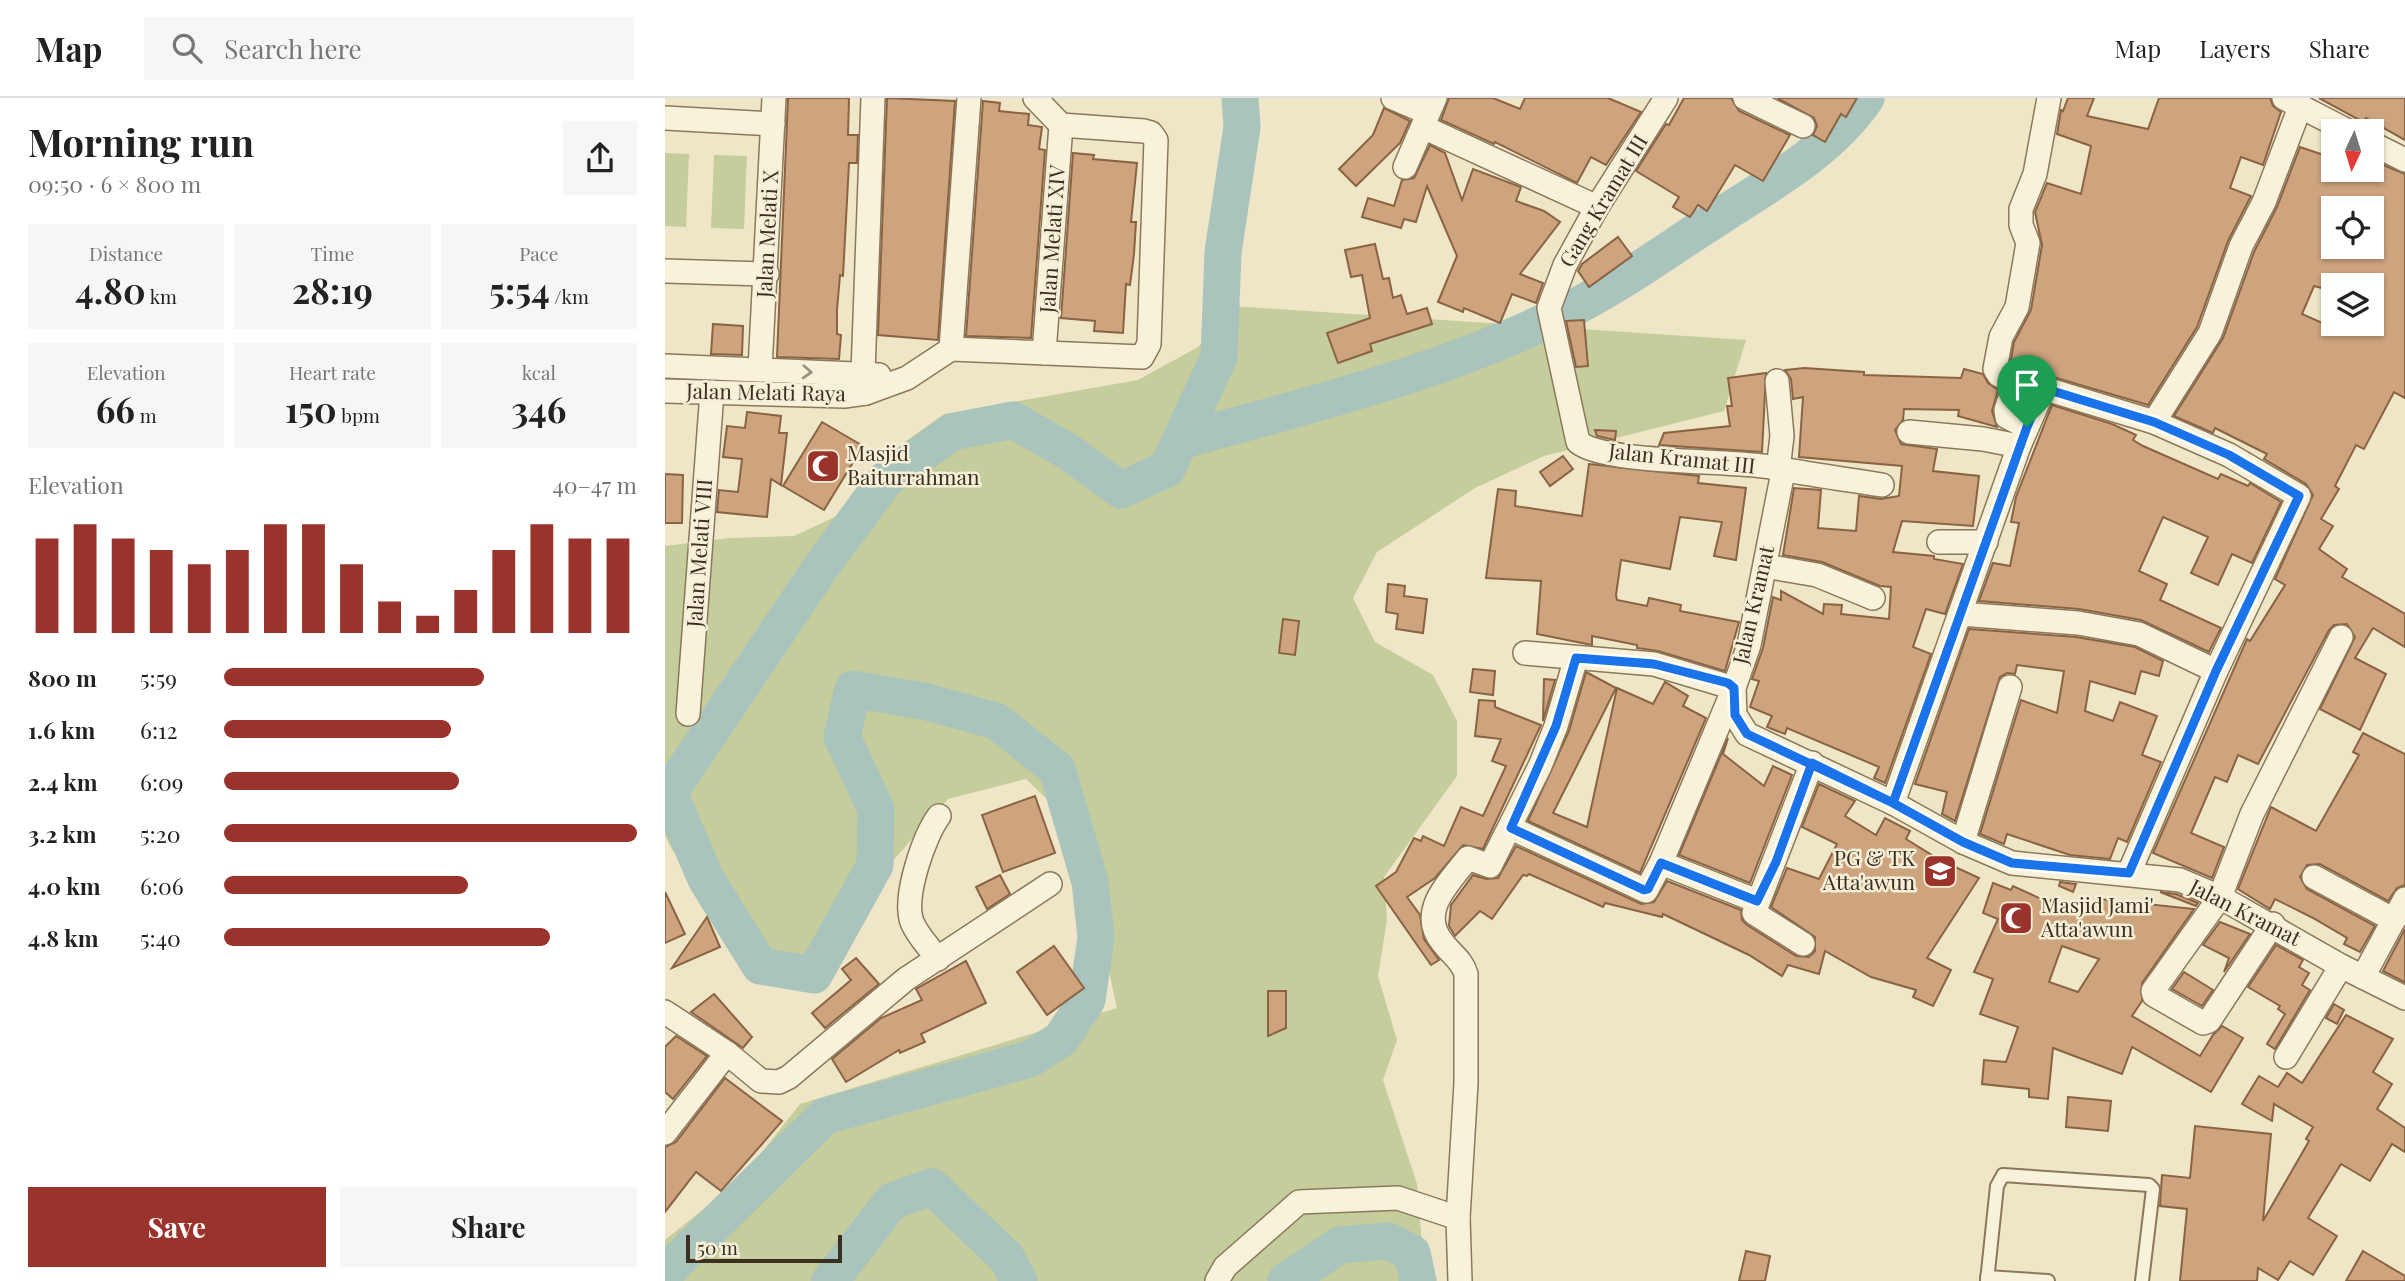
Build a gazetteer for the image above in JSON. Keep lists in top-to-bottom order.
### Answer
{
  "streets": {
    "street": [
      "Gang Kramat III",
      "Jalan Melati X",
      "Jalan Melati XIV",
      "Jalan Melati Raya",
      "Jalan Kramat III",
      "Jalan Melati VIII",
      "Jalan Kramat"
    ]
  },
  "crossings": [
    ["Gang Kramat III", "Jalan Kramat III"],
    ["Jalan Melati X", "Jalan Melati Raya"],
    ["Jalan Melati Raya", "Jalan Melati VIII"],
    ["Jalan Kramat III", "Jalan Kramat"]
  ],
  "places": {
    "mosque": ["Masjid Baiturrahman", "Masjid Jami' Atta'awun"],
    "school or university": ["PG & TK Atta'awun"]
  },
  "scale_bar": "50 m",
  "north": "bottom",
  "page": {
    "header": "Map",
    "search": "Search here",
    "nav": ["Map", "Layers", "Share"],
    "heading": ["Morning run", "09:50 · 6 × 800 m"],
    "stats": [
      ["Distance", "4.80 km"],
      ["Time", "28:19"],
      ["Pace", "5:54 /km"],
      ["Elevation", "66 m"],
      ["Heart rate", "150 bpm"],
      ["kcal", "346"]
    ],
    "chart": ["Elevation", "40–47 m"],
    "list": [
      {
        "name": "800 m",
        "note": "5:59"
      },
      {
        "name": "1.6 km",
        "note": "6:12"
      },
      {
        "name": "2.4 km",
        "note": "6:09"
      },
      {
        "name": "3.2 km",
        "note": "5:20"
      },
      {
        "name": "4.0 km",
        "note": "6:06"
      },
      {
        "name": "4.8 km",
        "note": "5:40"
      }
    ],
    "buttons": ["Save", "Share"],
    "scale": "50 m"
  }
}
